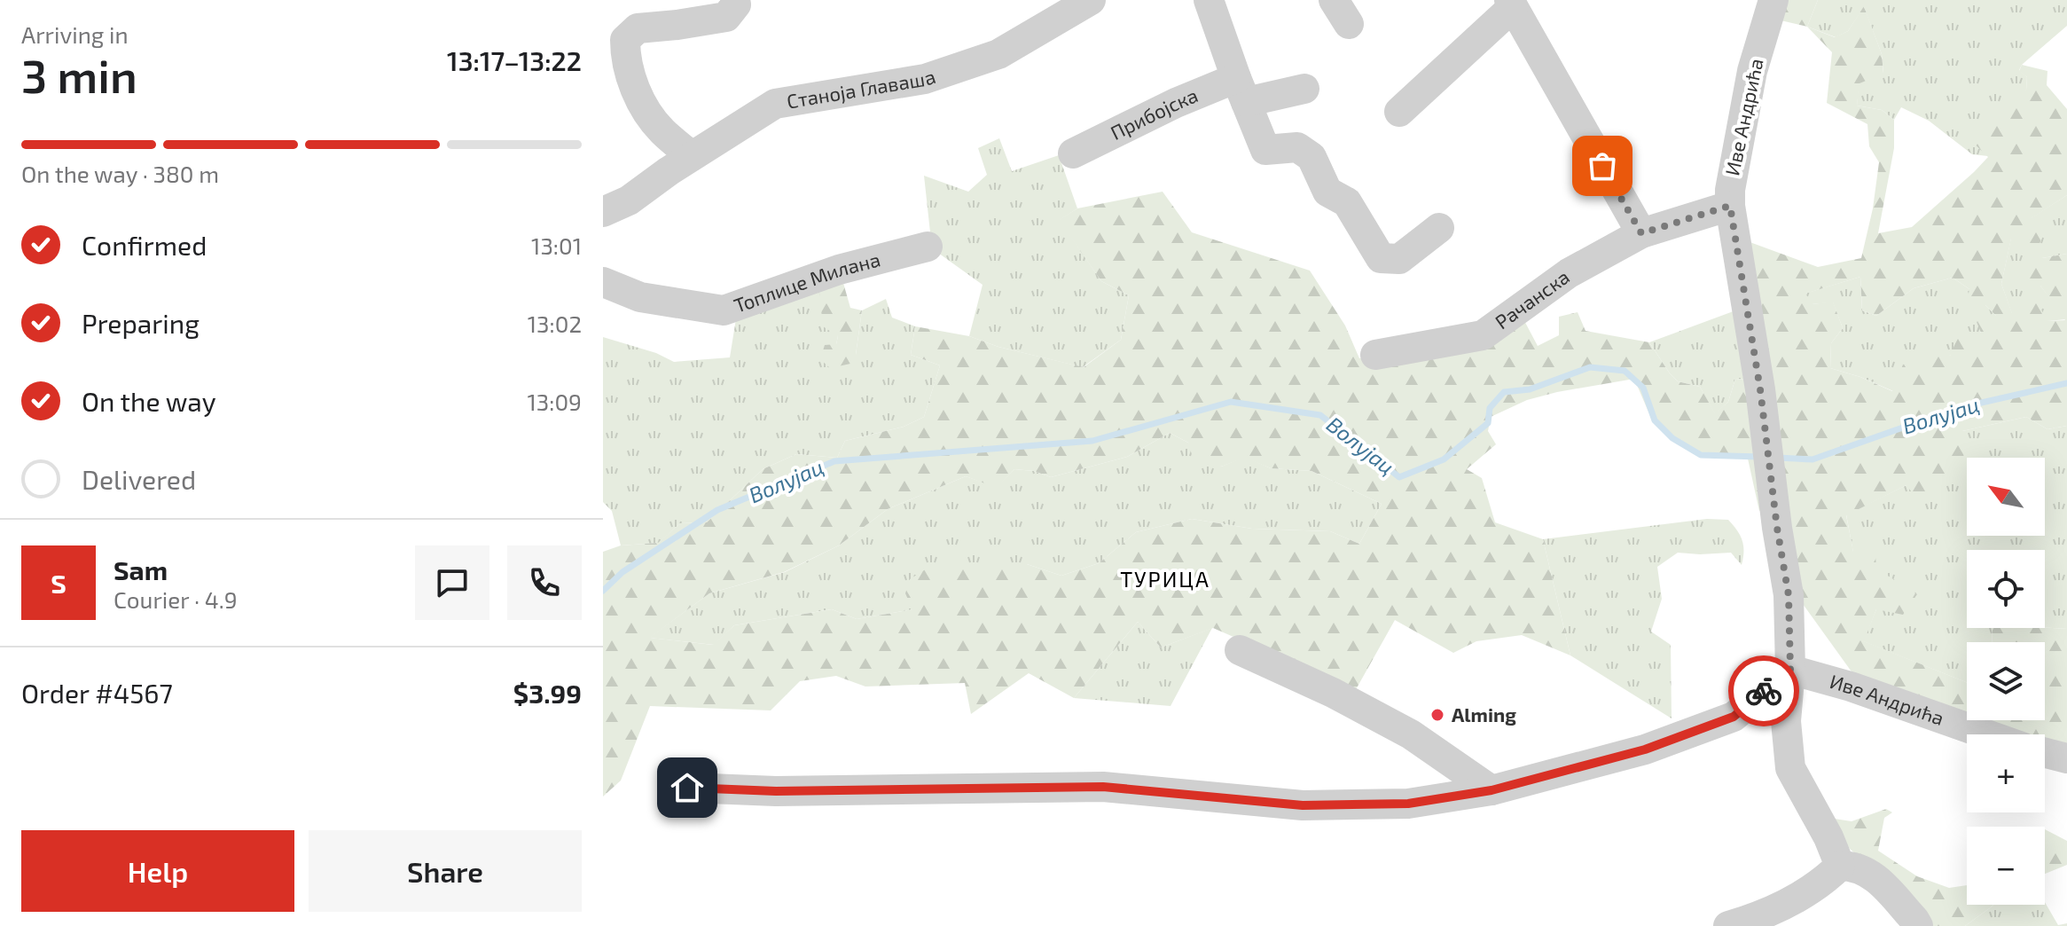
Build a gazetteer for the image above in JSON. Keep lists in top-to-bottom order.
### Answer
{
  "streets": {
    "street": [
      "Станоја Главаша",
      "Прибојска",
      "Иве Андрића",
      "Топлице Милана",
      "Рачанска"
    ]
  },
  "crossings": [
    ["Иве Андрића", "Рачанска"]
  ],
  "districts": ["ТУРИЦА"],
  "water": ["Волујац"],
  "places": ["Alming"],
  "north": "top left",
  "page": {
    "heading": ["3 min", "Arriving in", "13:17–13:22"],
    "panel": [
      "Sam",
      "Courier · 4.9",
      "Order #4567",
      "$3.99"
    ],
    "bar": "On the way · 380 m",
    "list": [
      ["Confirmed", "13:01"],
      ["Preparing", "13:02"],
      ["On the way", "13:09"],
      "Delivered"
    ],
    "map_buttons": ["+", "−"],
    "round": "S",
    "buttons": ["Help", "Share"]
  }
}
